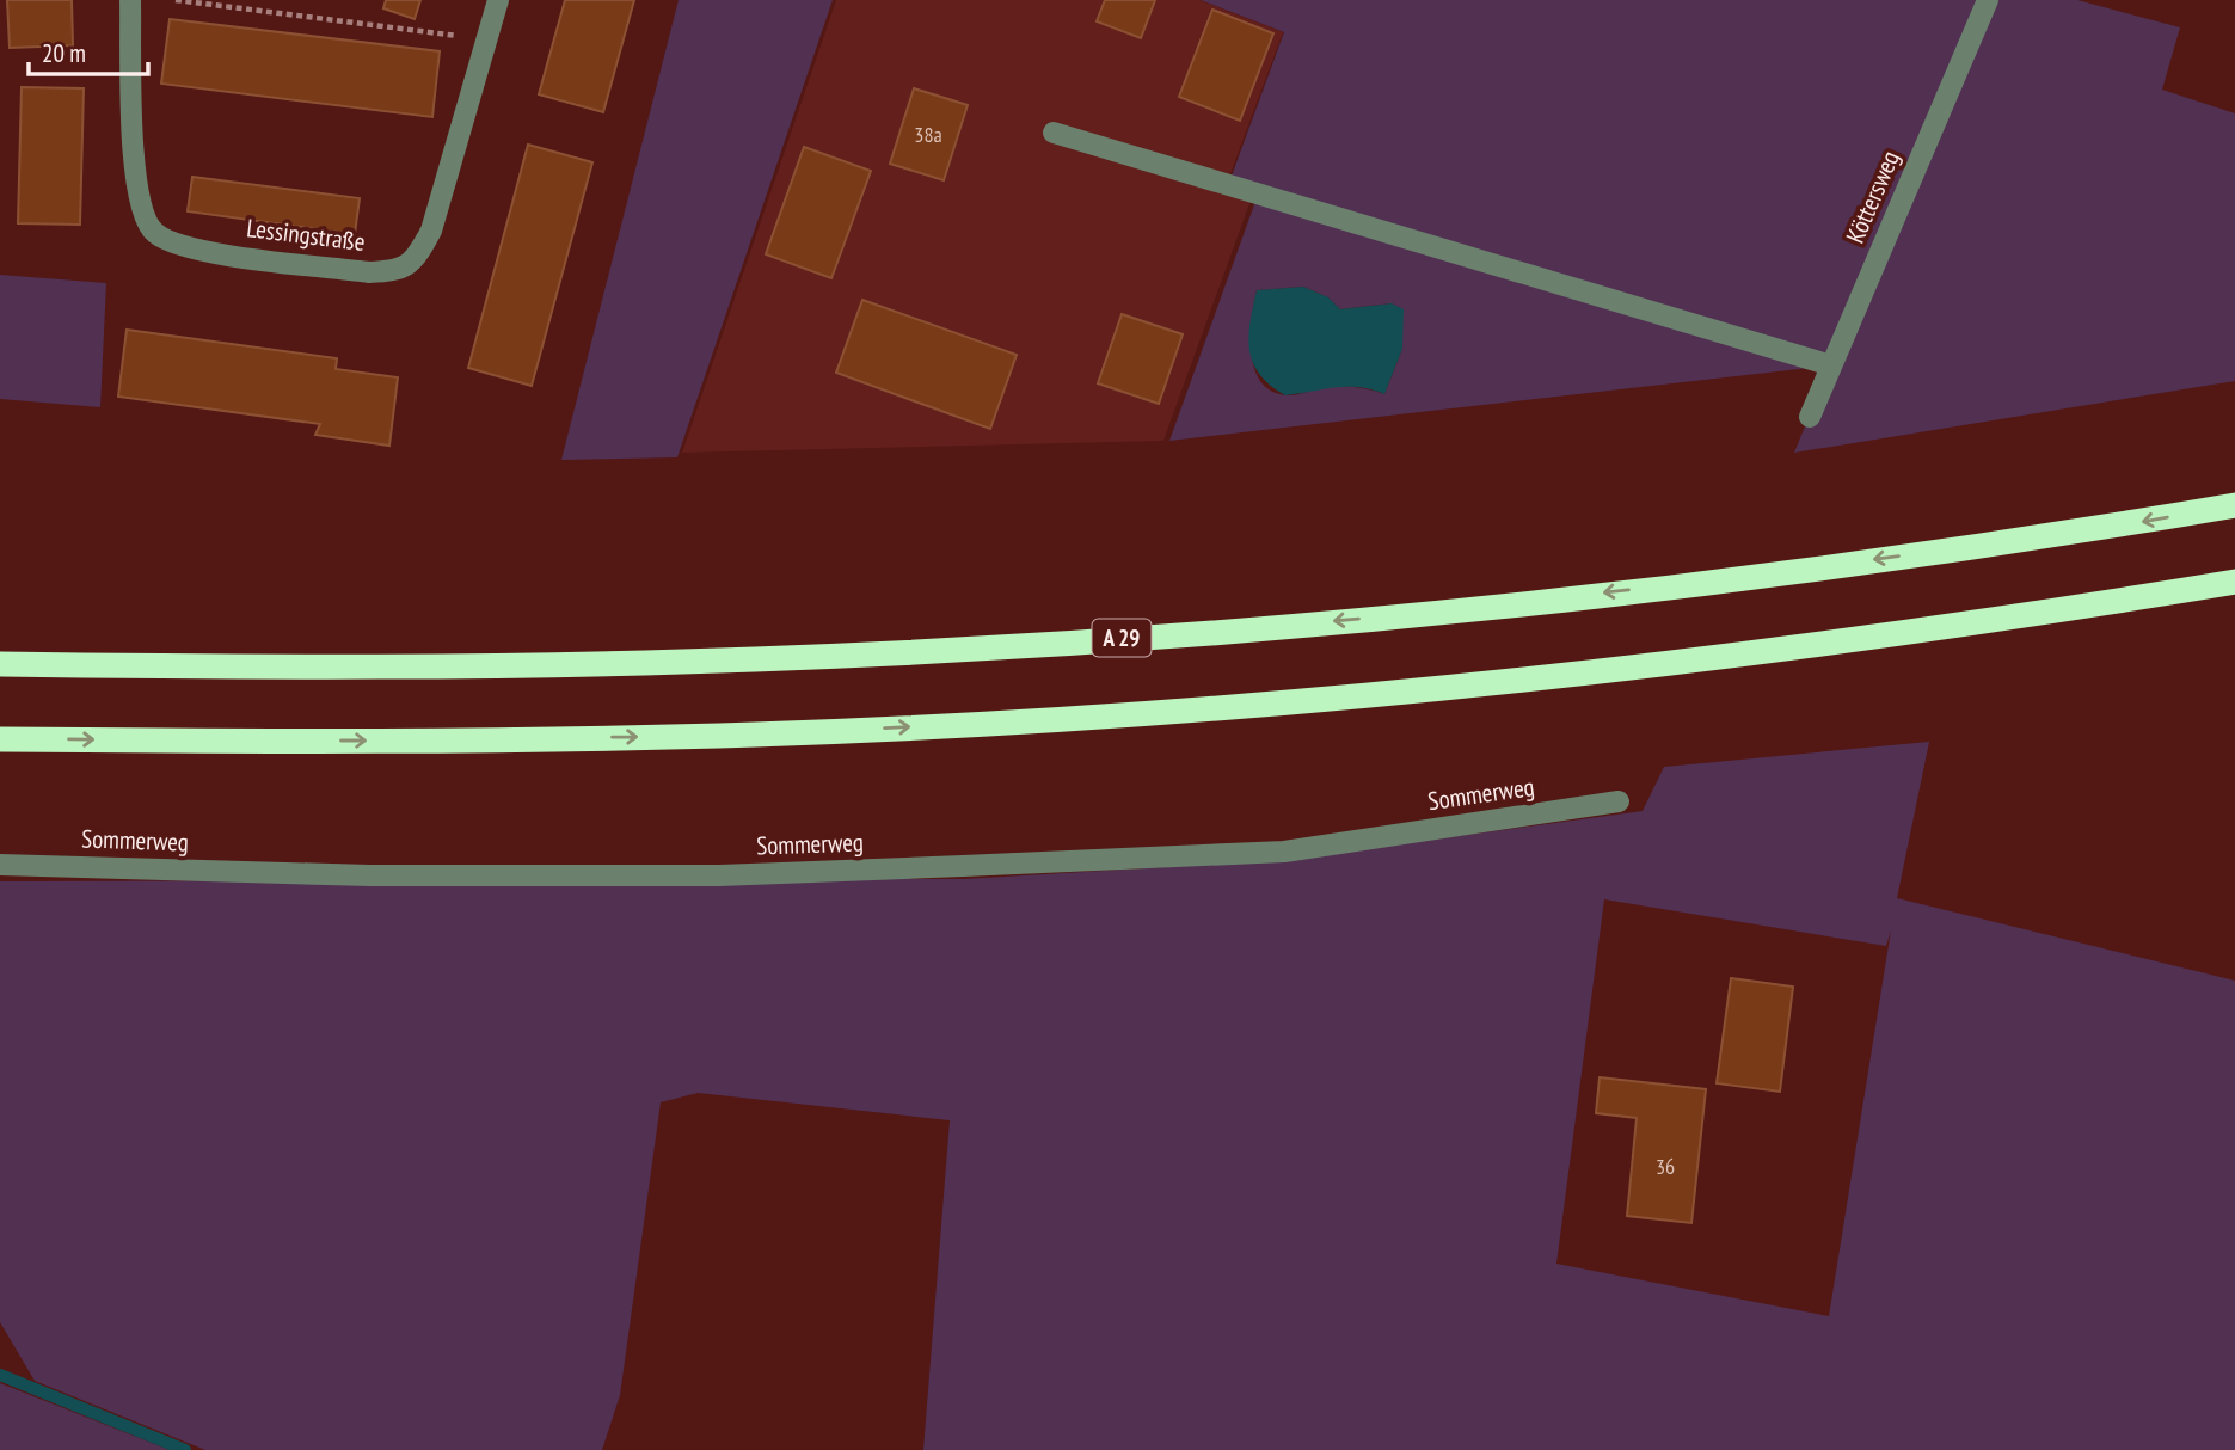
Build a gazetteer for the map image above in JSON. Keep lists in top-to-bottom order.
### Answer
{
  "streets": {
    "highway": ["A 29"],
    "street": ["Köttersweg", "Lessingstraße", "Sommerweg"]
  },
  "house_numbers": ["38a", "36"],
  "scale_bar": "20 m"
}
